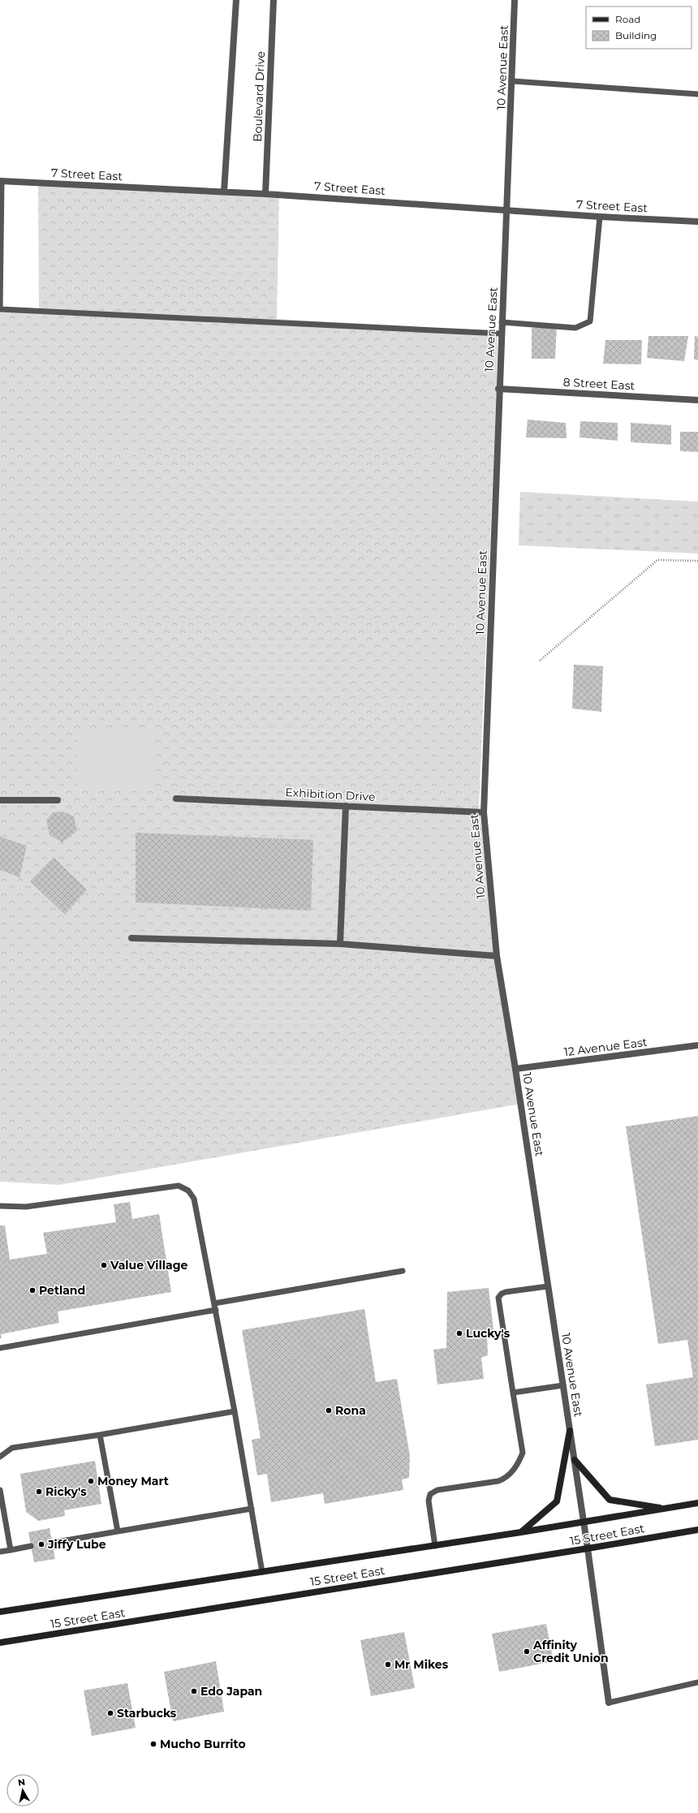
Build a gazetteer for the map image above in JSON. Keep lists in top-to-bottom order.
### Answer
{
  "streets": {
    "main road": ["15 Street East"],
    "street": [
      "10 Avenue East",
      "Boulevard Drive",
      "7 Street East",
      "8 Street East",
      "Exhibition Drive",
      "12 Avenue East"
    ]
  },
  "crossings": [
    ["10 Avenue East", "7 Street East"],
    ["10 Avenue East", "8 Street East"],
    ["10 Avenue East", "Exhibition Drive"],
    ["10 Avenue East", "12 Avenue East"],
    ["10 Avenue East", "15 Street East"],
    ["Boulevard Drive", "7 Street East"]
  ],
  "places": [
    "Value Village",
    "Petland",
    "Lucky's",
    "Rona",
    "Money Mart",
    "Ricky's",
    "Jiffy Lube",
    "Affinity Credit Union",
    "Mr Mikes",
    "Edo Japan",
    "Starbucks",
    "Mucho Burrito"
  ],
  "legend": ["Road", "Building"],
  "north": "top"
}
